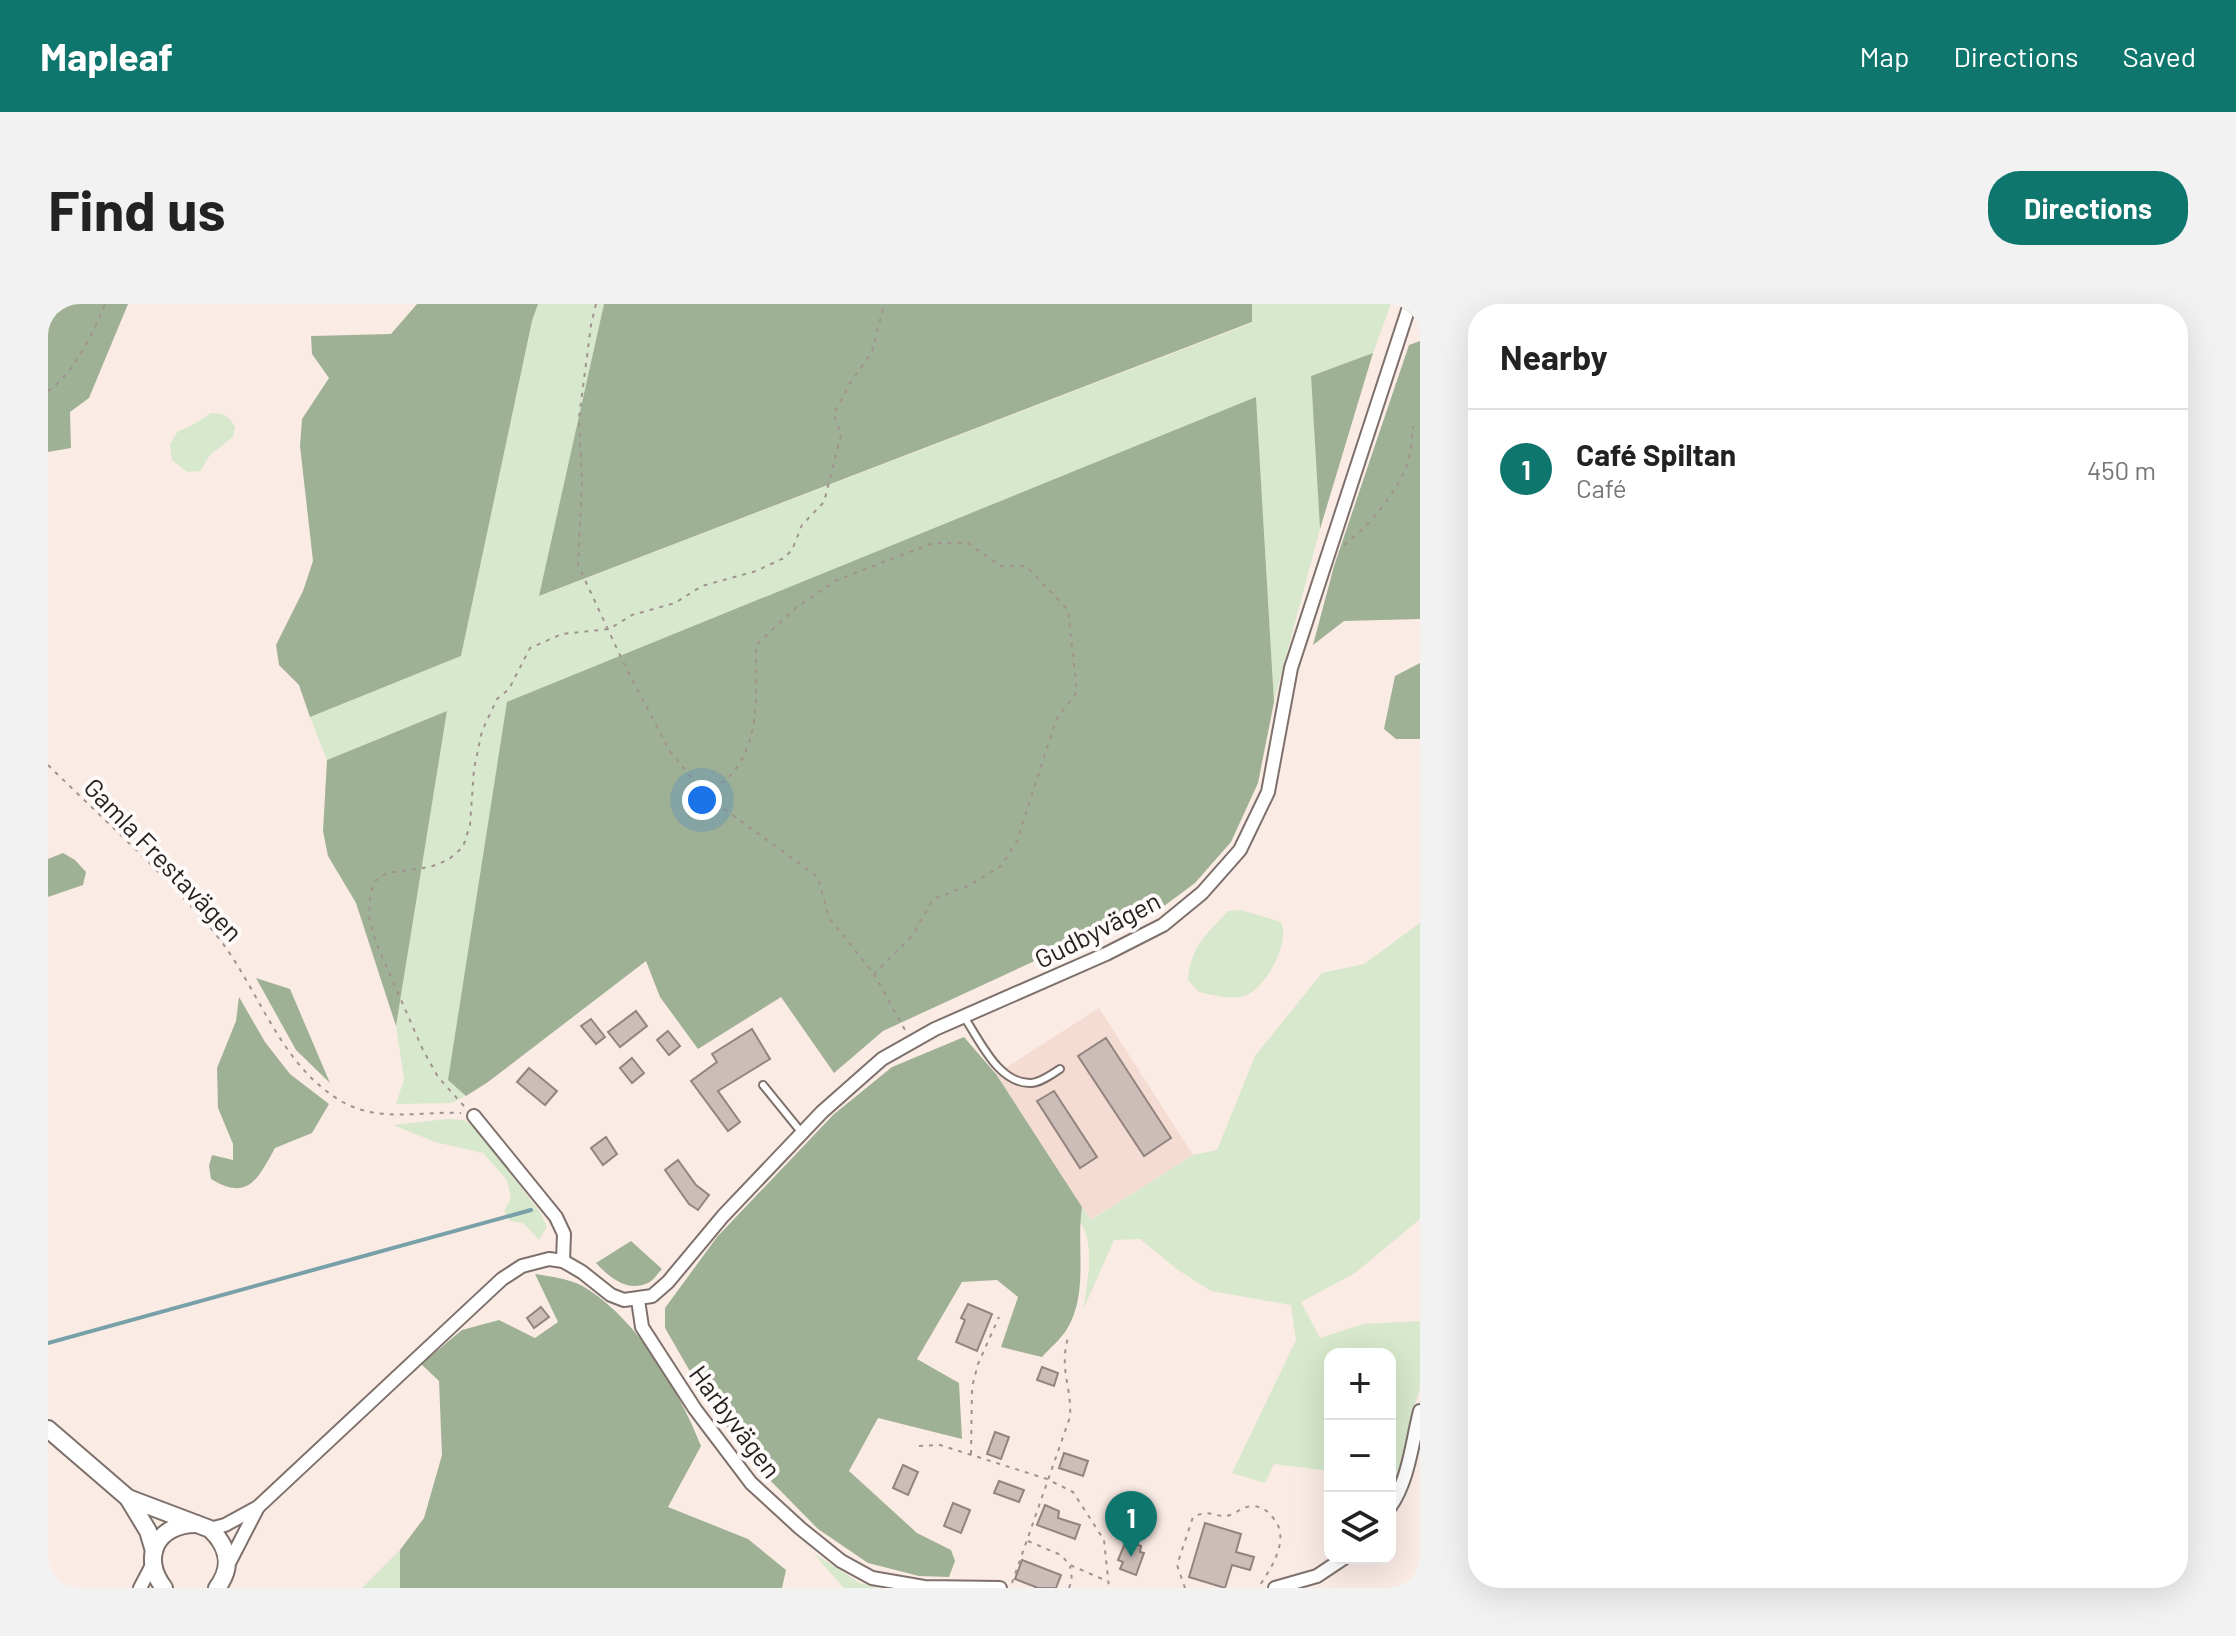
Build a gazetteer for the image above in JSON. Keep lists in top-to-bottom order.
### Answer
{
  "streets": {
    "street": ["Gudbyvägen", "Harbyvägen"],
    "path": ["Gamla Frestavägen"]
  },
  "crossings": [
    ["Gudbyvägen", "Harbyvägen"]
  ],
  "page": {
    "header": "Mapleaf",
    "nav": ["Map", "Directions", "Saved"],
    "buttons": "Directions",
    "title": "Find us",
    "heading": "Nearby",
    "list": [
      {
        "mark": "1",
        "name": "Café Spiltan",
        "note": "Café",
        "value": "450 m"
      }
    ],
    "map_buttons": ["+", "−"],
    "pins": "1"
  }
}
